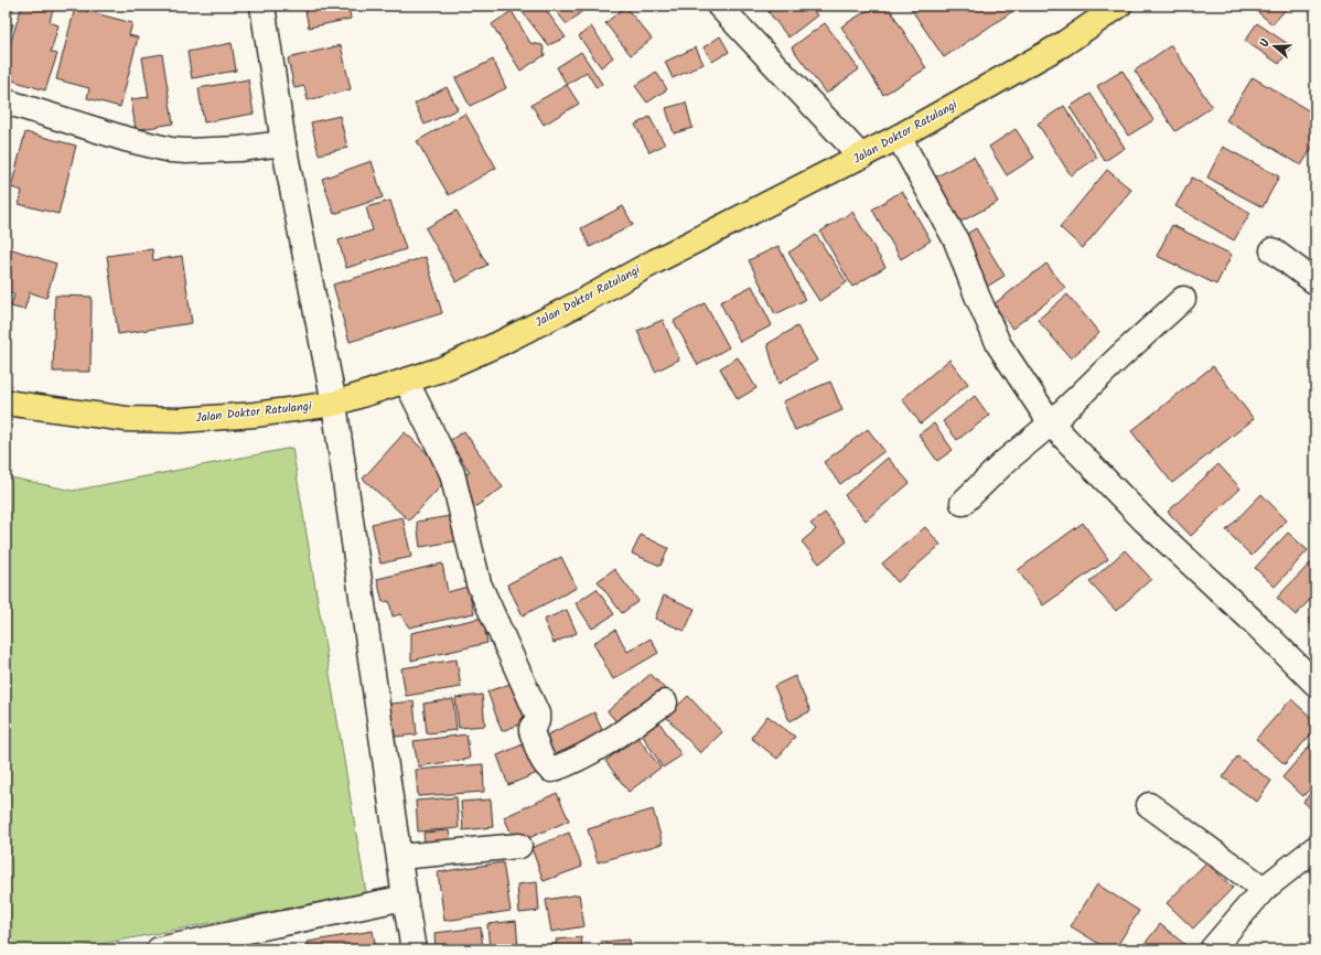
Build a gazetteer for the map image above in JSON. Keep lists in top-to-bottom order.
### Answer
{
  "streets": {
    "highway": ["Jalan Doktor Ratulangi"]
  },
  "north": "left"
}
